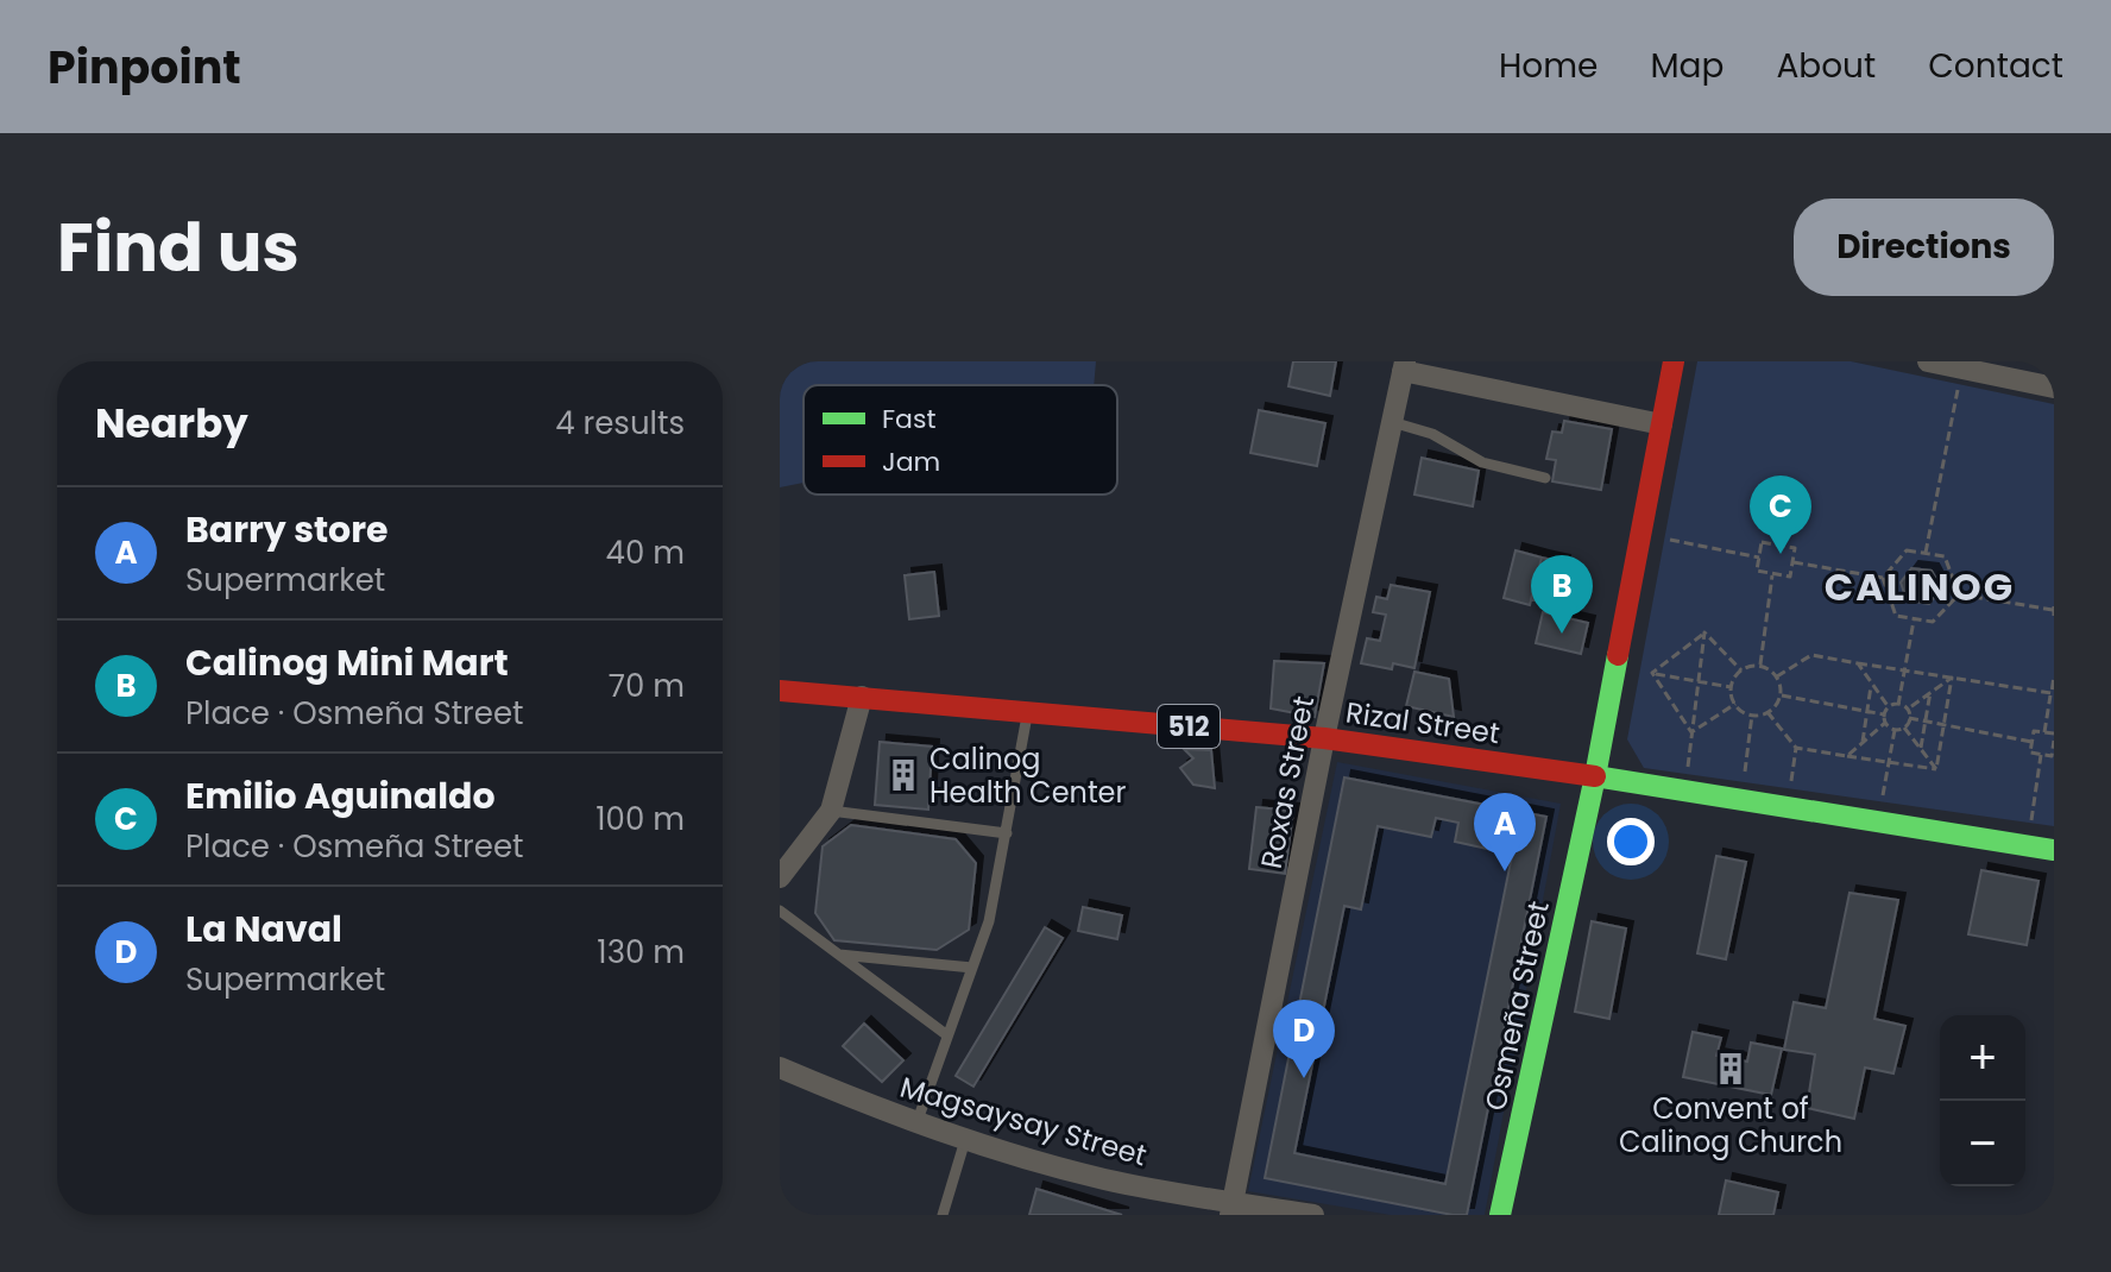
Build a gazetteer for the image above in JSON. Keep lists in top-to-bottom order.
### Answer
{
  "streets": {
    "main road": ["Rizal Street", "512", "Osmeña Street"],
    "street": ["Roxas Street", "Magsaysay Street"]
  },
  "crossings": [
    ["Rizal Street", "Roxas Street"],
    ["Rizal Street", "Osmeña Street"],
    ["Roxas Street", "Magsaysay Street"]
  ],
  "districts": ["CALINOG"],
  "places": {
    "building": ["Calinog Health Center", "Convent of Calinog Church"]
  },
  "legend": ["Fast", "Jam"],
  "page": {
    "header": "Pinpoint",
    "nav": [
      "Home",
      "Map",
      "About",
      "Contact"
    ],
    "title": "Find us",
    "buttons": "Directions",
    "heading": ["Nearby", "4 results"],
    "pins": [
      "C",
      "B",
      "A",
      "D"
    ],
    "list": [
      {
        "mark": "A",
        "name": "Barry store",
        "note": "Supermarket",
        "value": "40 m"
      },
      {
        "mark": "B",
        "name": "Calinog Mini Mart",
        "note": "Place · Osmeña Street",
        "value": "70 m"
      },
      {
        "mark": "C",
        "name": "Emilio Aguinaldo",
        "note": "Place · Osmeña Street",
        "value": "100 m"
      },
      {
        "mark": "D",
        "name": "La Naval",
        "note": "Supermarket",
        "value": "130 m"
      }
    ],
    "map_buttons": ["+", "−"]
  }
}
